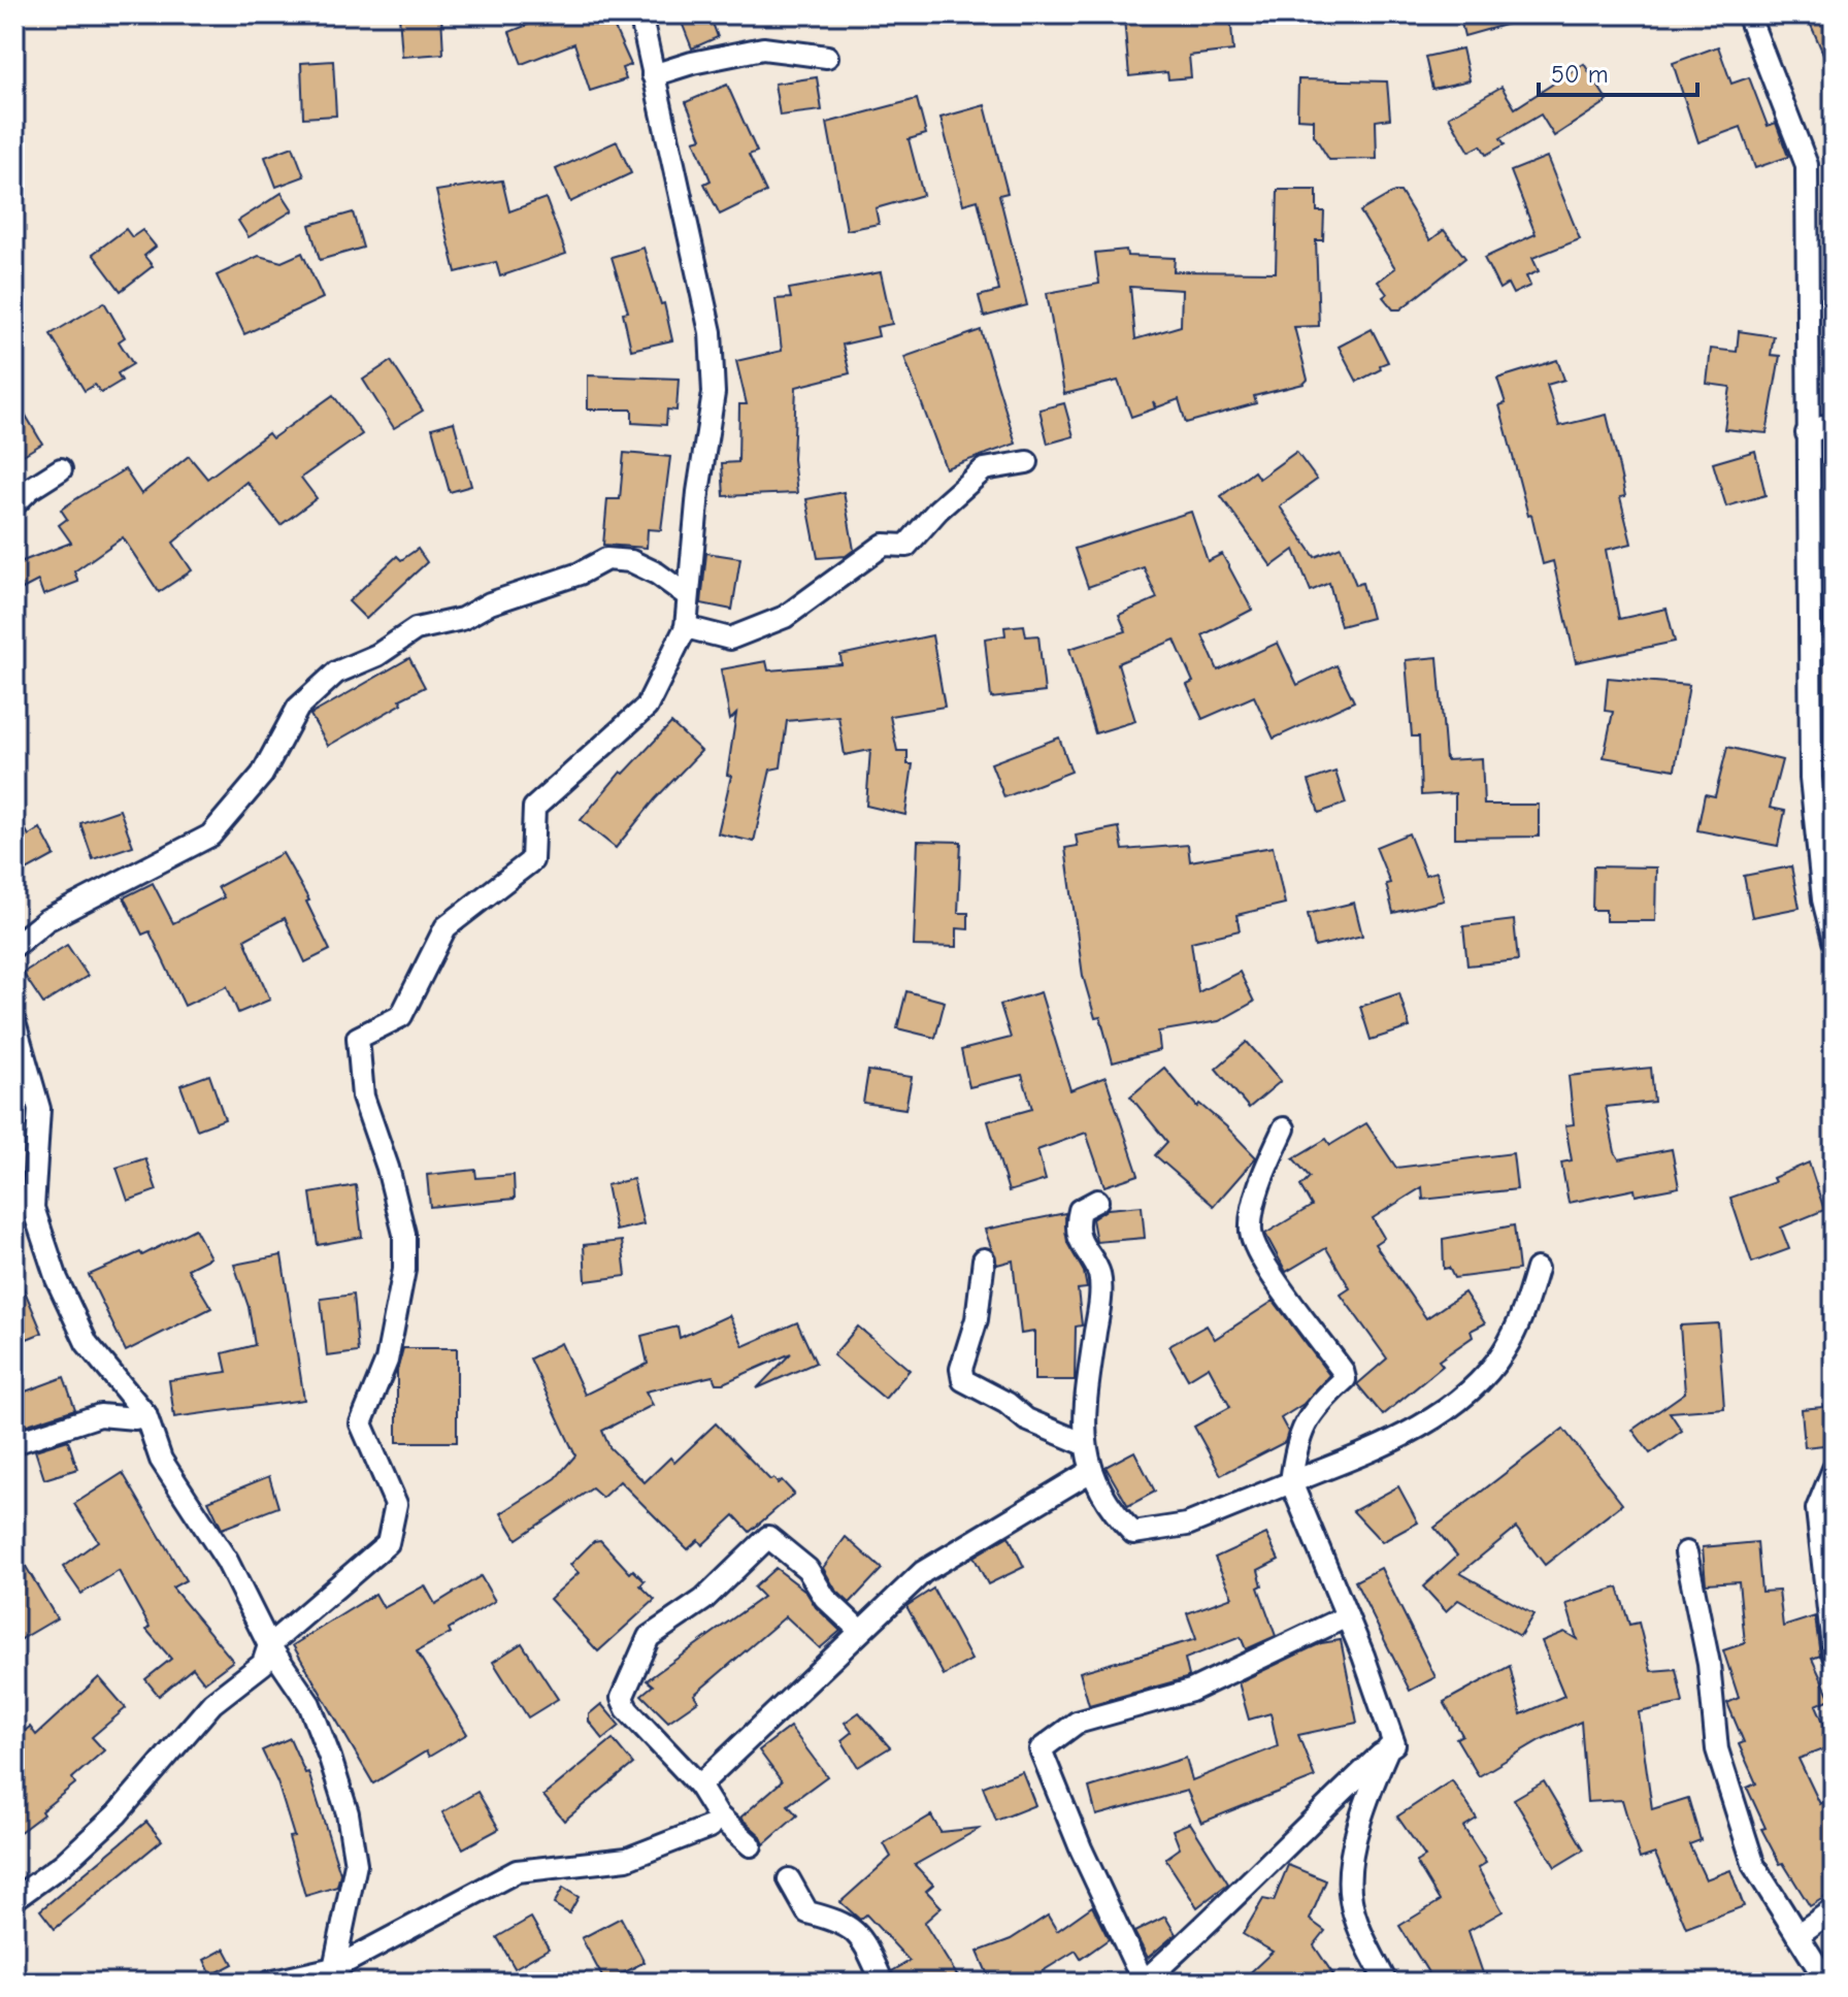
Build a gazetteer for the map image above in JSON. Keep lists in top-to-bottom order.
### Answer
{
  "scale_bar": "50 m"
}
